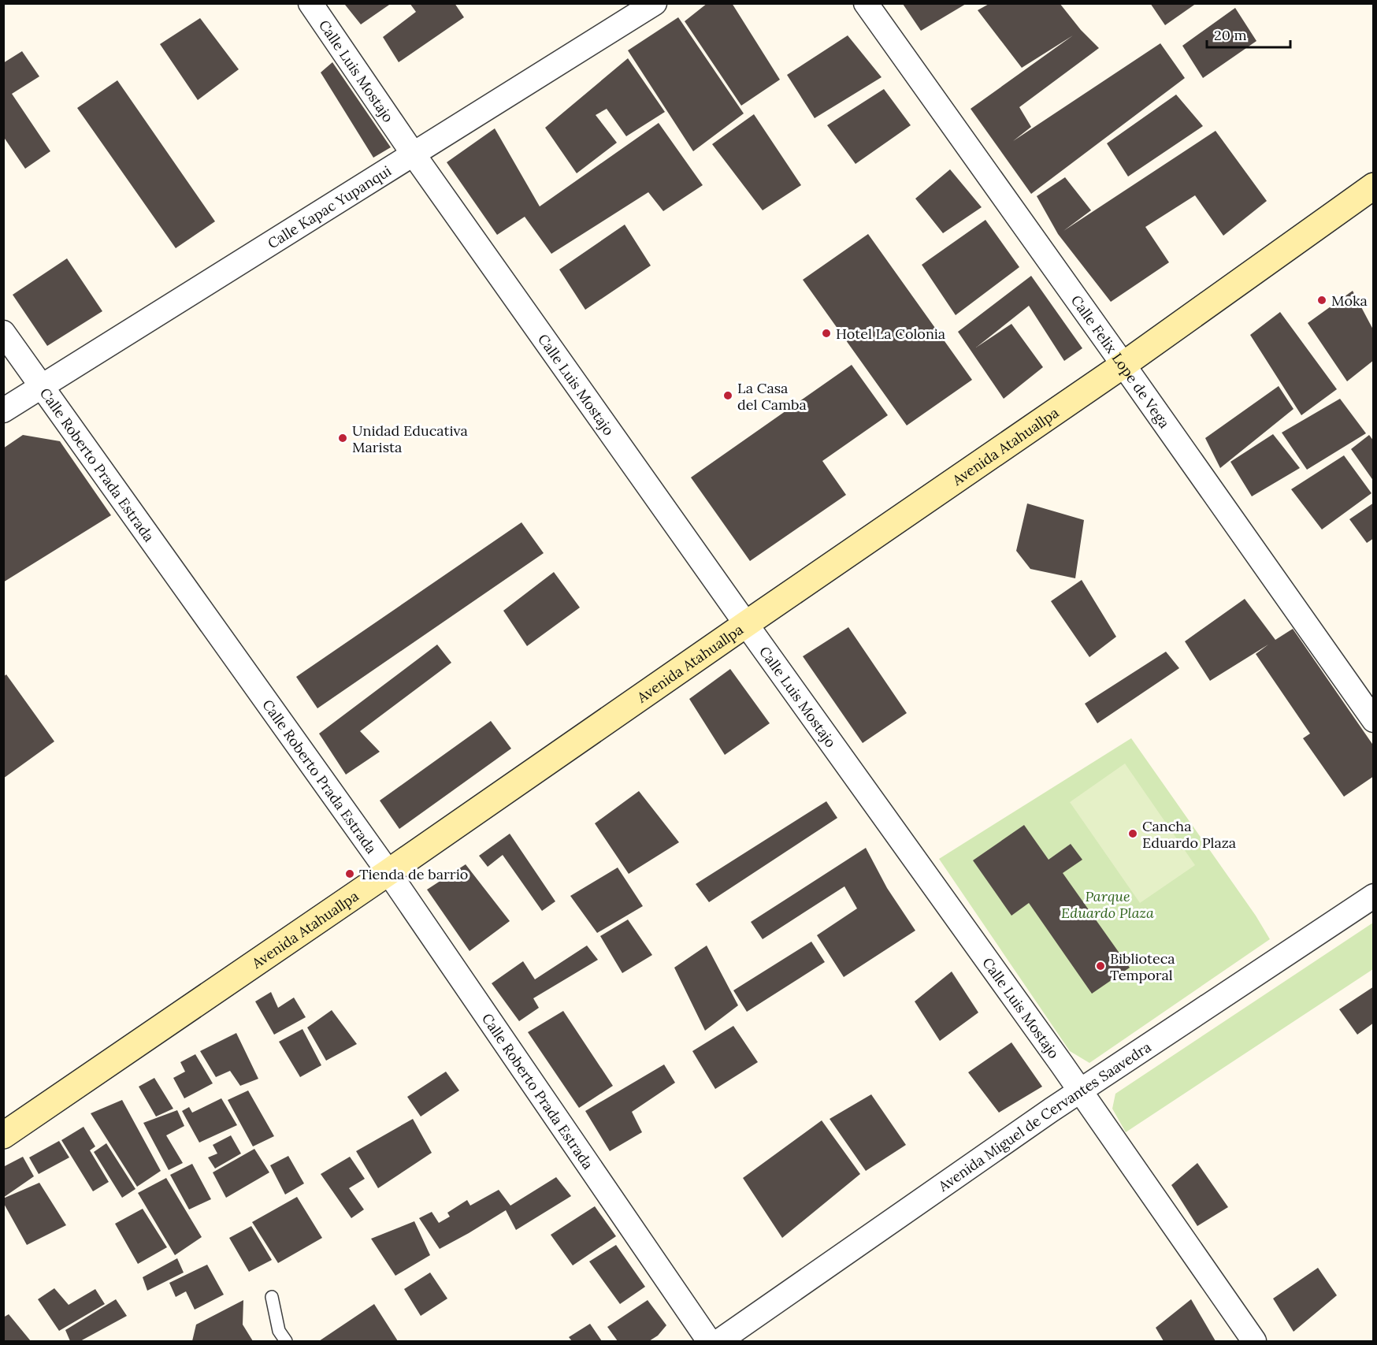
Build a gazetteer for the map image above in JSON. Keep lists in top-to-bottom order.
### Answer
{
  "streets": {
    "main road": ["Avenida Atahuallpa"],
    "street": [
      "Calle Luis Mostajo",
      "Calle Kapac Yupanqui",
      "Calle Felix Lope de Vega",
      "Calle Roberto Prada Estrada",
      "Avenida Miguel de Cervantes Saavedra"
    ]
  },
  "crossings": [
    ["Calle Luis Mostajo", "Calle Kapac Yupanqui"],
    ["Calle Luis Mostajo", "Avenida Atahuallpa"],
    ["Calle Luis Mostajo", "Avenida Miguel de Cervantes Saavedra"],
    ["Calle Kapac Yupanqui", "Calle Roberto Prada Estrada"],
    ["Calle Felix Lope de Vega", "Avenida Atahuallpa"],
    ["Avenida Atahuallpa", "Calle Roberto Prada Estrada"]
  ],
  "parks": ["Parque Eduardo Plaza"],
  "places": [
    "Moka",
    "Hotel La Colonia",
    "La Casa del Camba",
    "Unidad Educativa Marista",
    "Cancha Eduardo Plaza",
    "Tienda de barrio",
    "Biblioteca Temporal"
  ],
  "scale_bar": "20 m"
}
